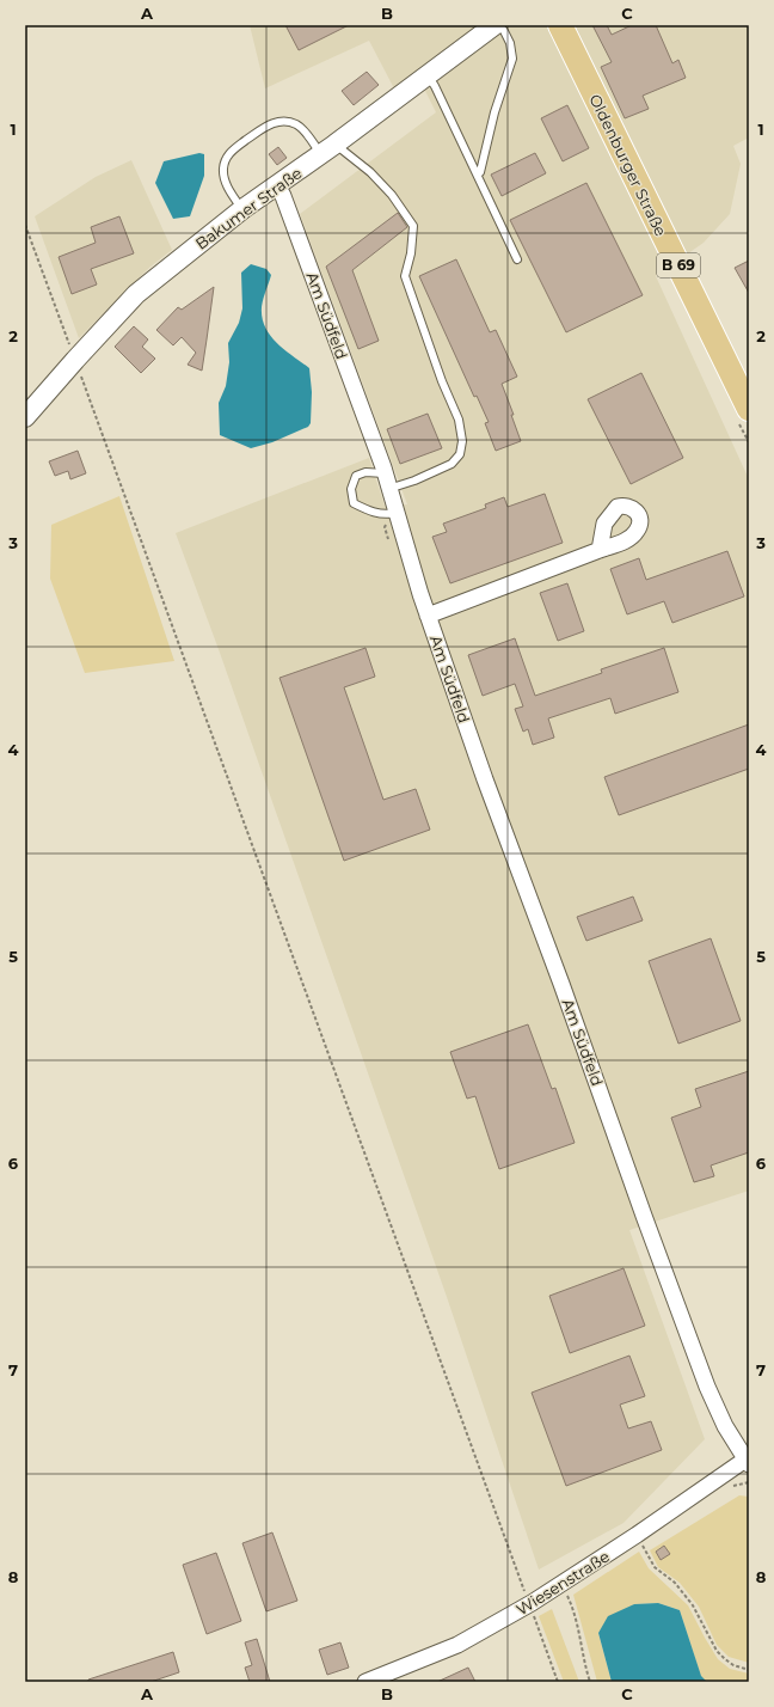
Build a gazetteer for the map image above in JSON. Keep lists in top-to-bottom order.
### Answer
{
  "streets": {
    "main road": ["Oldenburger Straße", "B 69"],
    "street": ["Bakumer Straße", "Am Südfeld", "Wiesenstraße"]
  },
  "crossings": [
    ["Bakumer Straße", "Am Südfeld"],
    ["Am Südfeld", "Wiesenstraße"]
  ],
  "grid": {
    "columns": ["A", "B", "C"],
    "rows": [
      "1",
      "2",
      "3",
      "4",
      "5",
      "6",
      "7",
      "8"
    ]
  }
}
